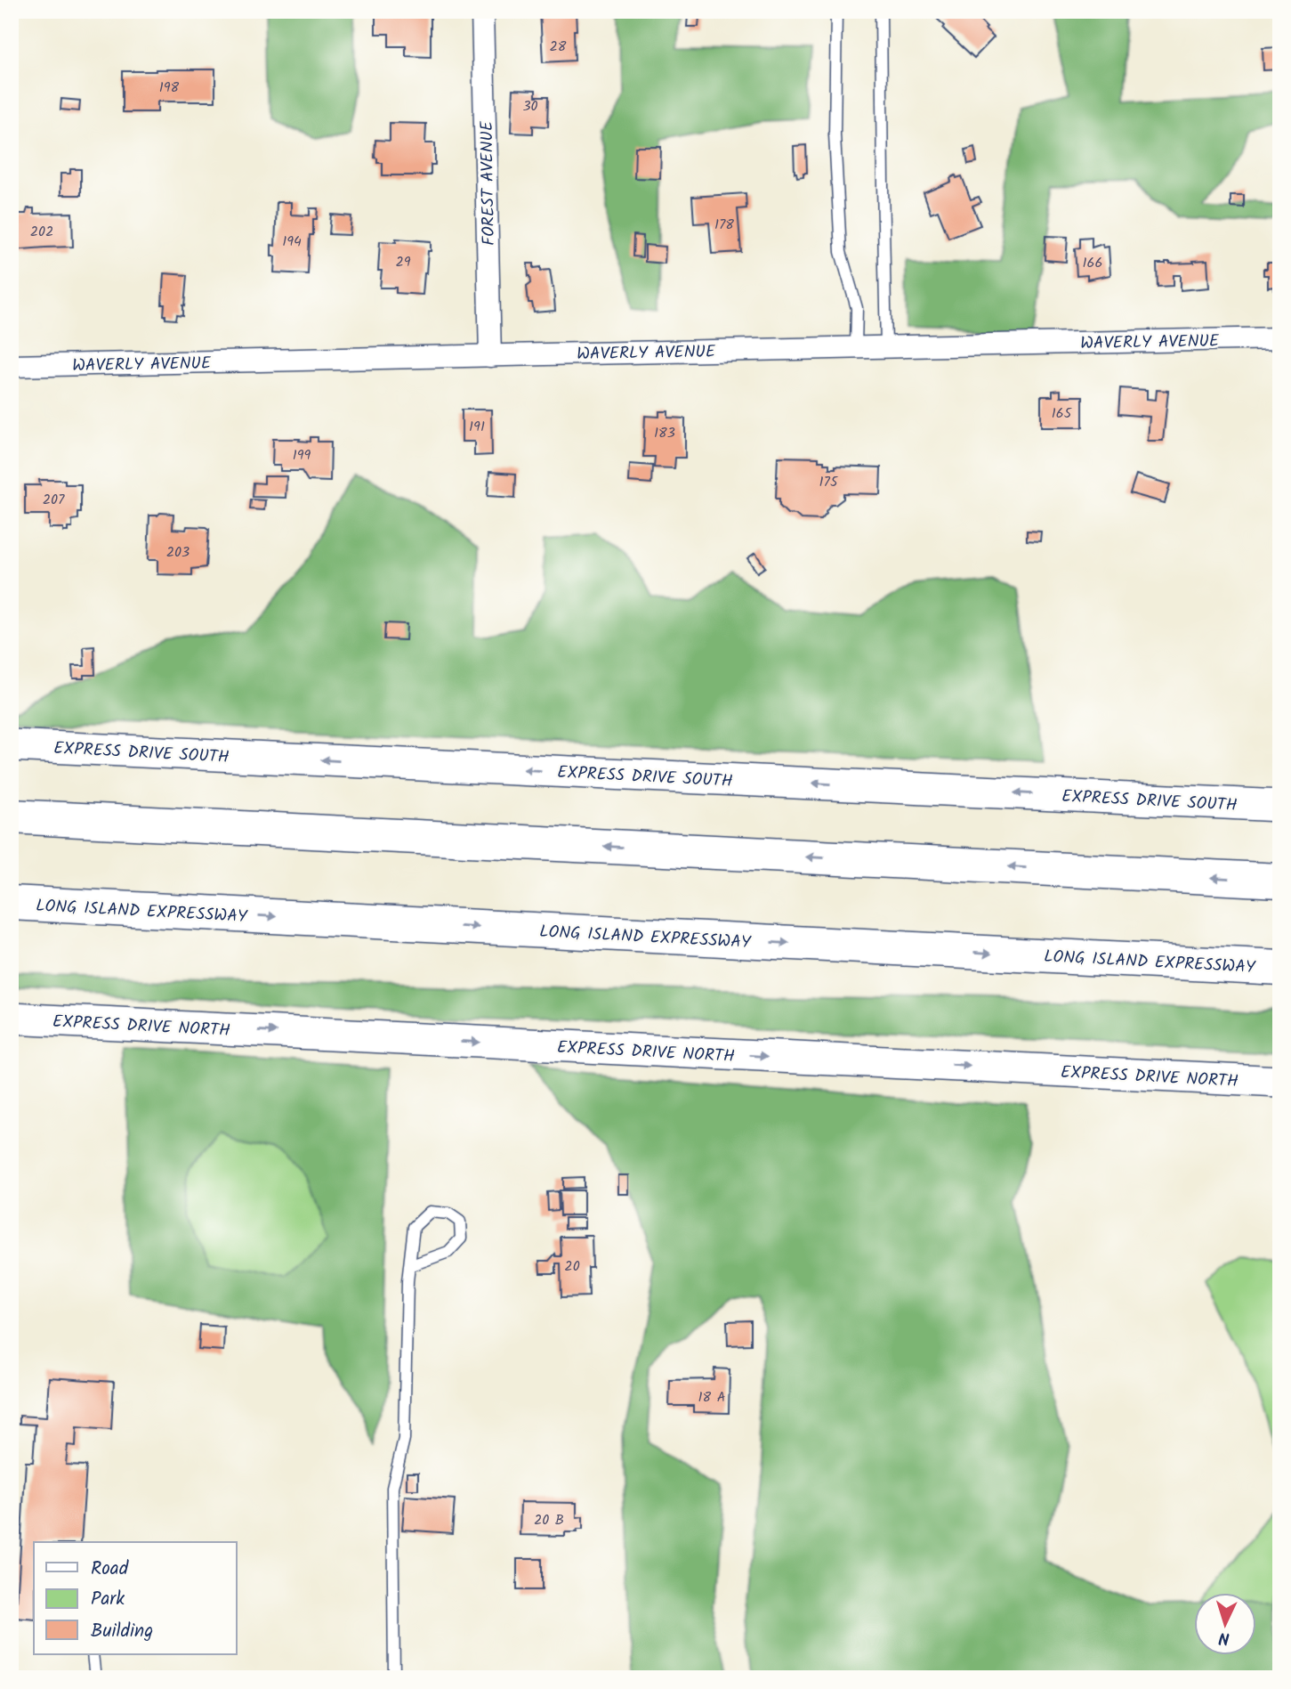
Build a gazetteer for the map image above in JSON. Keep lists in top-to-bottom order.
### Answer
{
  "streets": {
    "highway": ["LONG ISLAND EXPRESSWAY"],
    "main road": ["EXPRESS DRIVE SOUTH", "EXPRESS DRIVE NORTH"],
    "street": ["FOREST AVENUE", "WAVERLY AVENUE"]
  },
  "crossings": [
    ["FOREST AVENUE", "WAVERLY AVENUE"]
  ],
  "one_way": ["EXPRESS DRIVE SOUTH", "EXPRESS DRIVE NORTH"],
  "house_numbers": [
    "28",
    "198",
    "30",
    "178",
    "202",
    "194",
    "29",
    "166",
    "165",
    "191",
    "183",
    "199",
    "175",
    "207",
    "203",
    "20",
    "18 A",
    "20 B"
  ],
  "legend": ["Road", "Park", "Building"],
  "north": "bottom"
}
